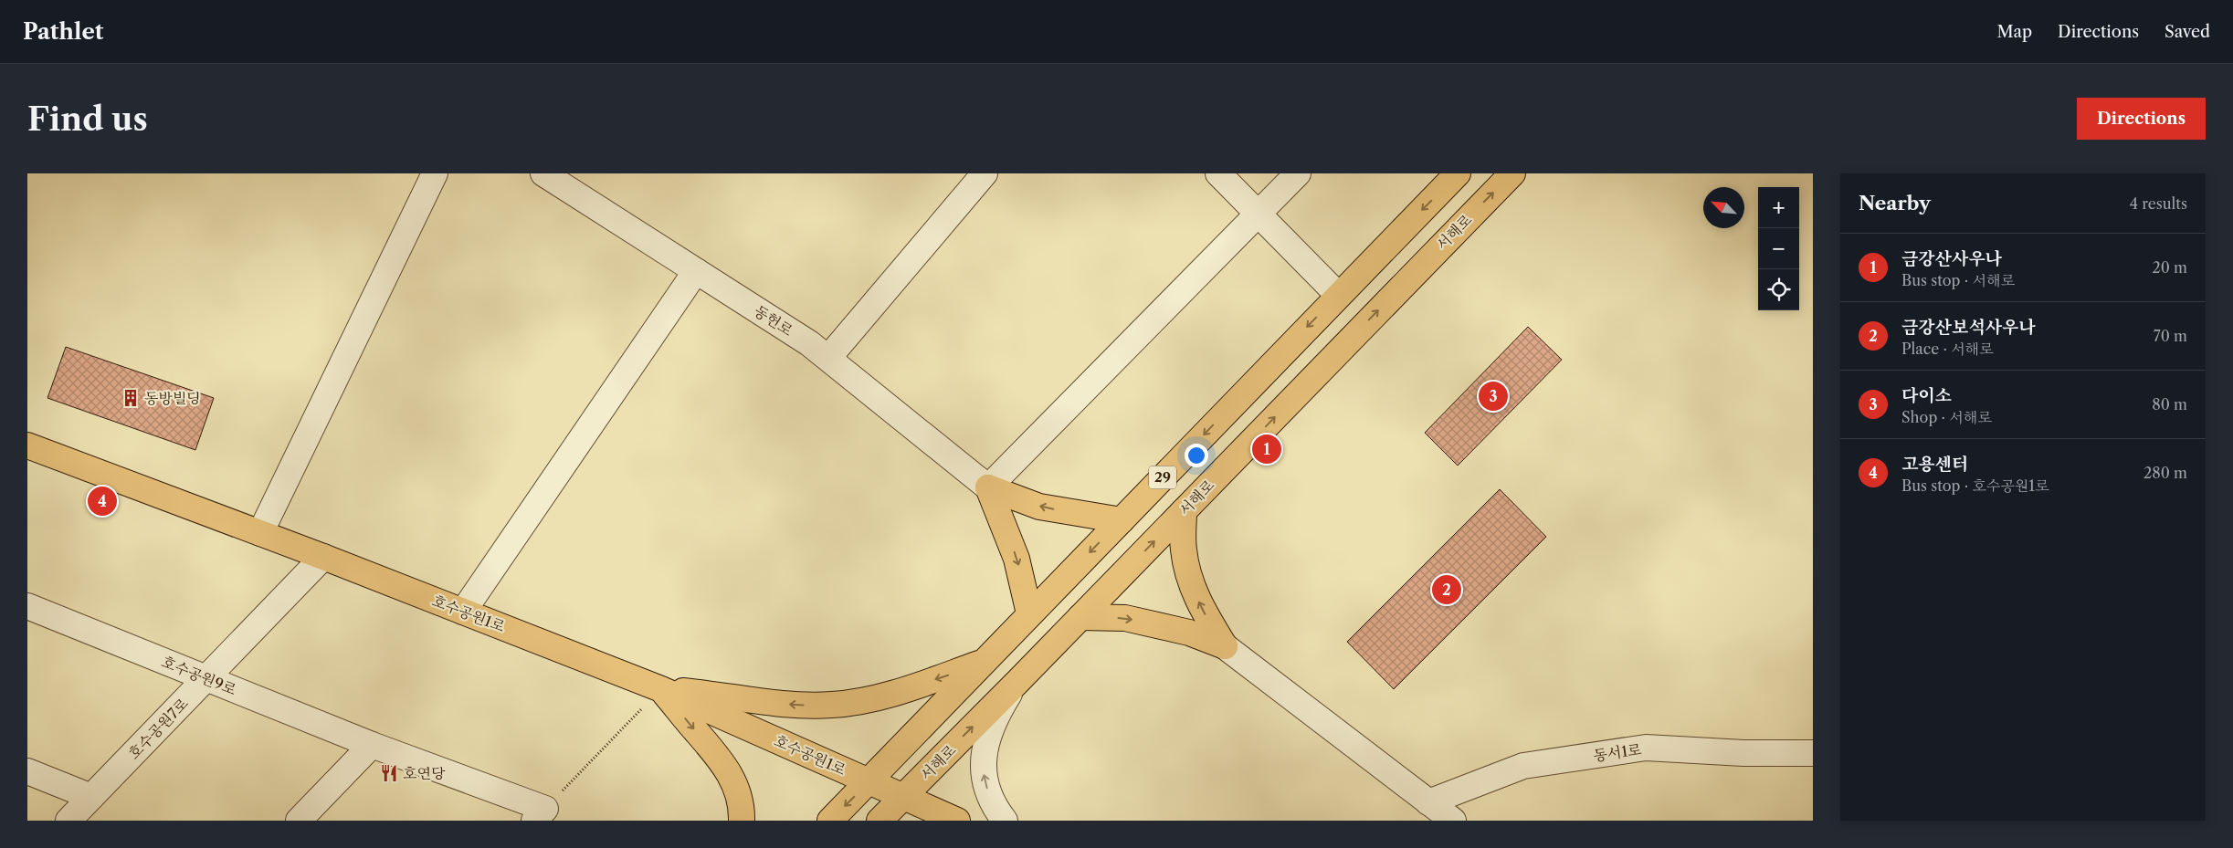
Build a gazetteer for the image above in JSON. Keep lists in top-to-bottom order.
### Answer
{
  "streets": {
    "main road": ["서해로", "29", "호수공원1로"],
    "street": [
      "동헌로",
      "호수공원9로",
      "호수공원7로",
      "동서1로"
    ]
  },
  "crossings": [
    ["서해로", "호수공원1로"],
    ["29", "호수공원1로"],
    ["호수공원1로", "호수공원7로"],
    ["호수공원9로", "호수공원7로"]
  ],
  "places": {
    "building": ["동방빌딩"],
    "restaurant": ["호연당"]
  },
  "north": "top left",
  "page": {
    "header": "Pathlet",
    "nav": ["Map", "Directions", "Saved"],
    "buttons": "Directions",
    "title": "Find us",
    "heading": ["Nearby", "4 results"],
    "map_buttons": ["+", "−"],
    "list": [
      {
        "mark": "1",
        "name": "금강산사우나",
        "note": "Bus stop · 서해로",
        "value": "20 m"
      },
      {
        "mark": "2",
        "name": "금강산보석사우나",
        "note": "Place · 서해로",
        "value": "70 m"
      },
      {
        "mark": "3",
        "name": "다이소",
        "note": "Shop · 서해로",
        "value": "80 m"
      },
      {
        "mark": "4",
        "name": "고용센터",
        "note": "Bus stop · 호수공원1로",
        "value": "280 m"
      }
    ],
    "pins": [
      "3",
      "1",
      "4",
      "2"
    ]
  }
}
